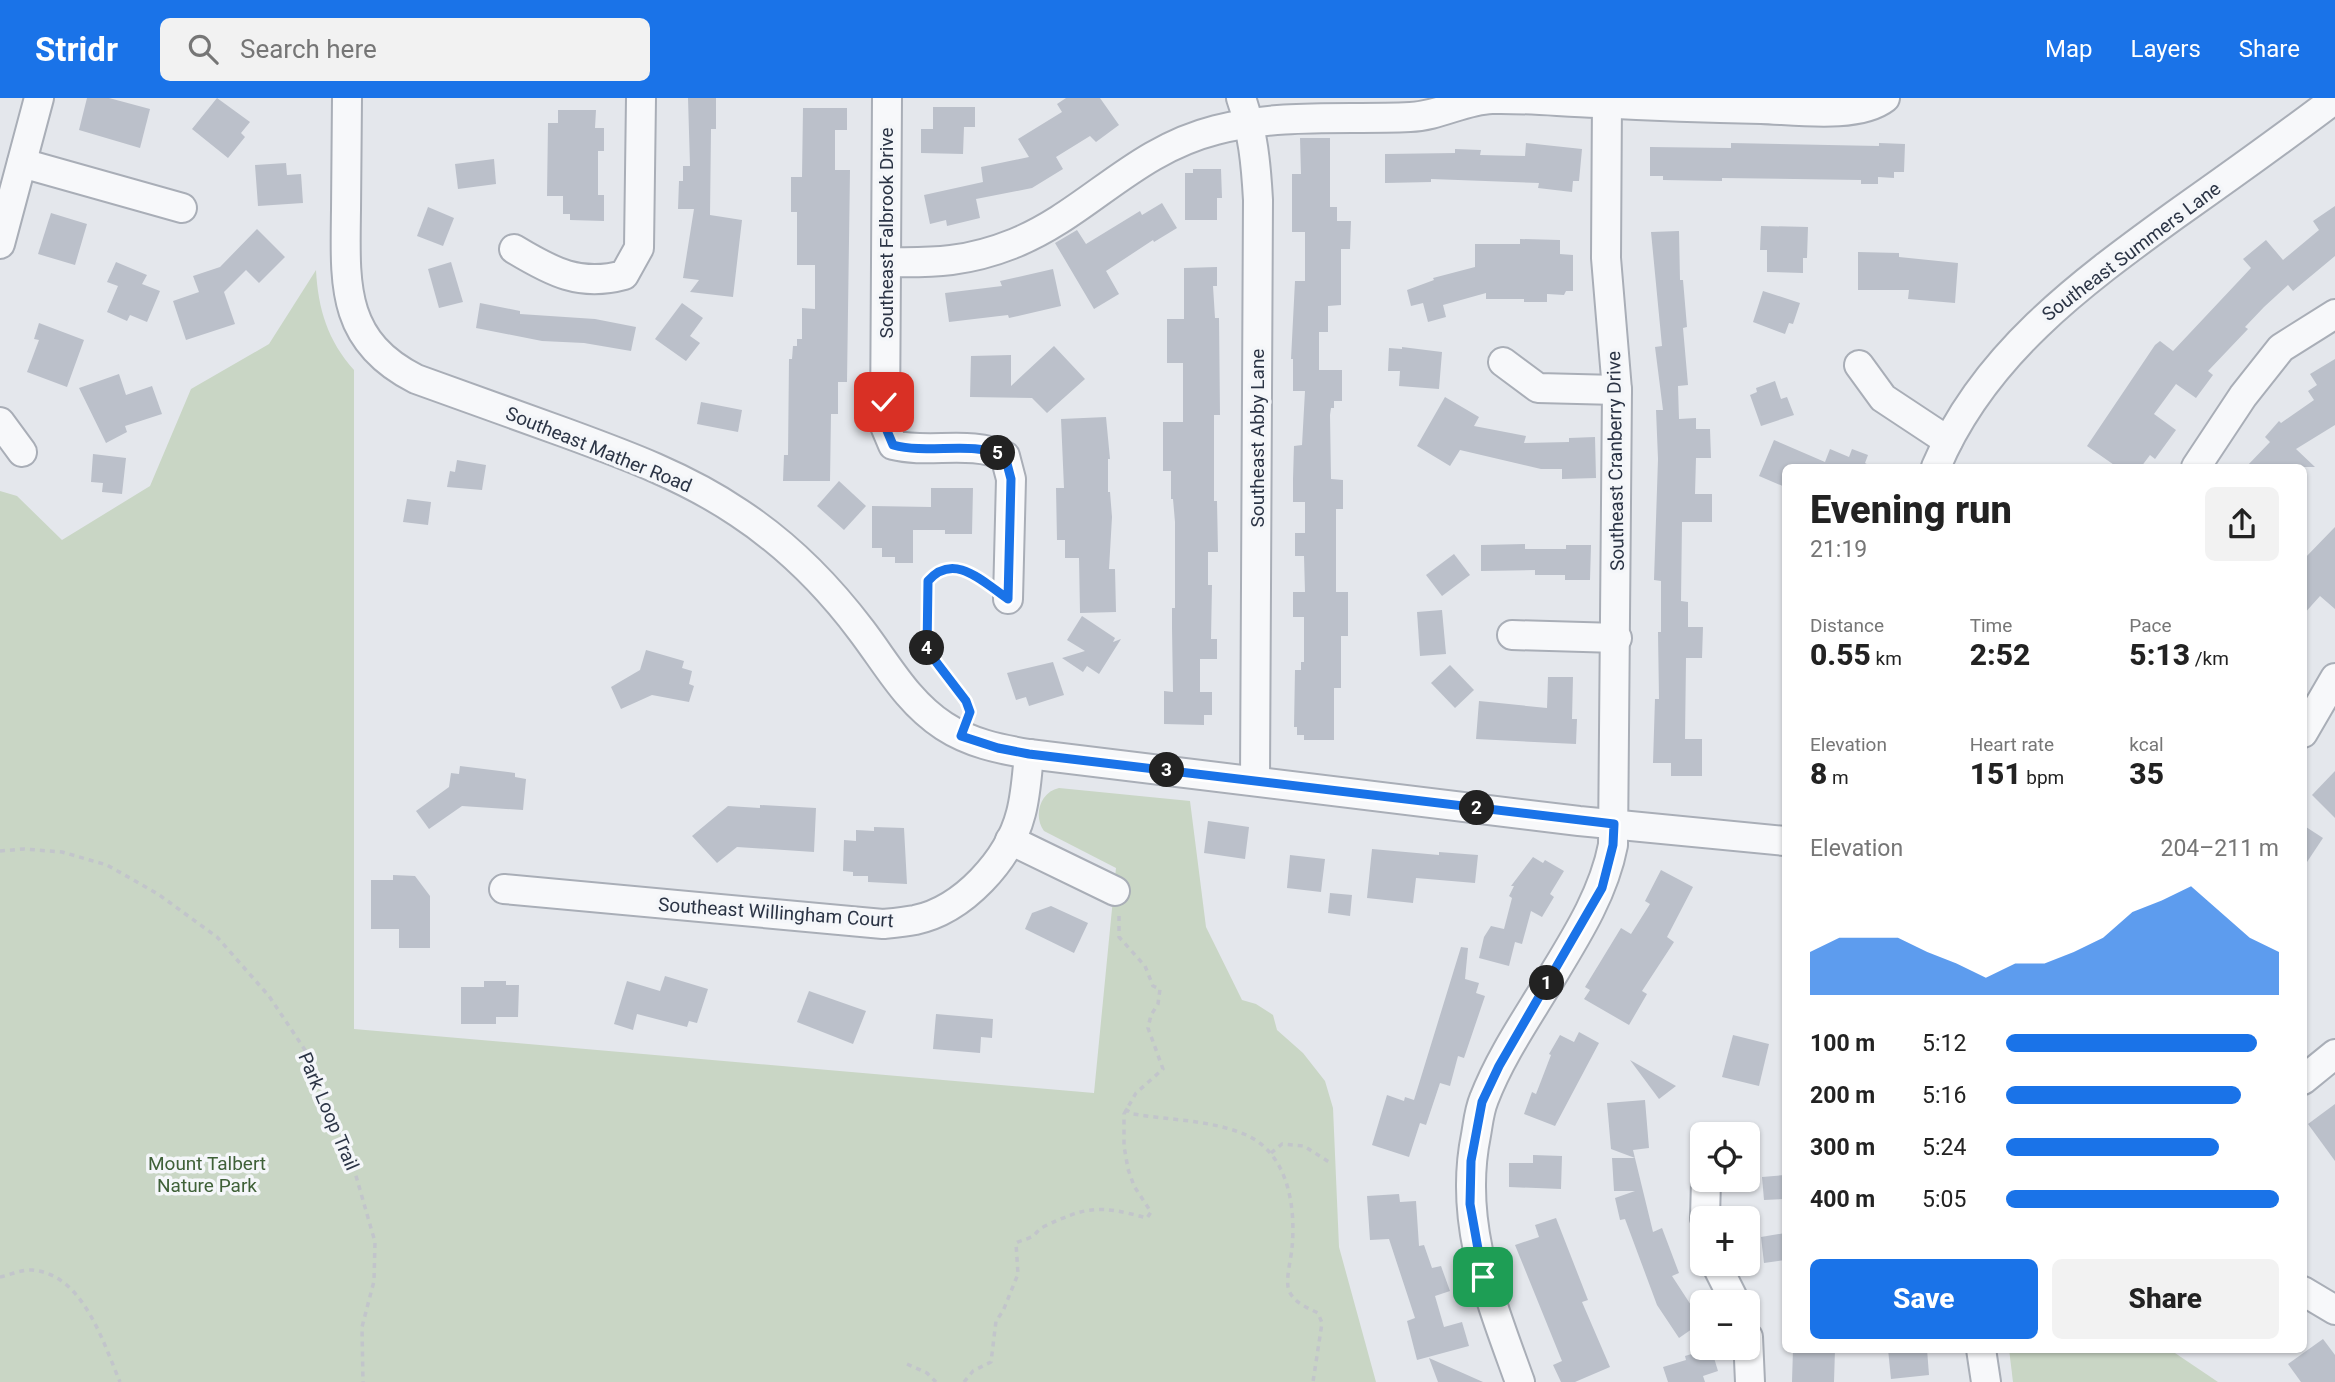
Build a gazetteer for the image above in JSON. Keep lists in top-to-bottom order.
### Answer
{
  "streets": {
    "street": [
      "Southeast Falbrook Drive",
      "Southeast Summers Lane",
      "Southeast Abby Lane",
      "Southeast Mather Road",
      "Southeast Cranberry Drive",
      "Southeast Willingham Court"
    ],
    "path": ["Park Loop Trail"]
  },
  "crossings": [
    ["Southeast Abby Lane", "Southeast Mather Road"],
    ["Southeast Mather Road", "Southeast Cranberry Drive"],
    ["Southeast Mather Road", "Southeast Willingham Court"]
  ],
  "parks": ["Mount Talbert Nature Park"],
  "page": {
    "header": "Stridr",
    "search": "Search here",
    "nav": ["Map", "Layers", "Share"],
    "pins": [
      "5",
      "4",
      "3",
      "2",
      "1"
    ],
    "heading": ["Evening run", "21:19"],
    "stats": [
      ["Distance", "0.55 km"],
      ["Time", "2:52"],
      ["Pace", "5:13 /km"],
      ["Elevation", "8 m"],
      ["Heart rate", "151 bpm"],
      ["kcal", "35"]
    ],
    "chart": ["Elevation", "204–211 m"],
    "list": [
      {
        "name": "100 m",
        "note": "5:12"
      },
      {
        "name": "200 m",
        "note": "5:16"
      },
      {
        "name": "300 m",
        "note": "5:24"
      },
      {
        "name": "400 m",
        "note": "5:05"
      }
    ],
    "map_buttons": ["+", "−"],
    "buttons": ["Save", "Share"]
  }
}
